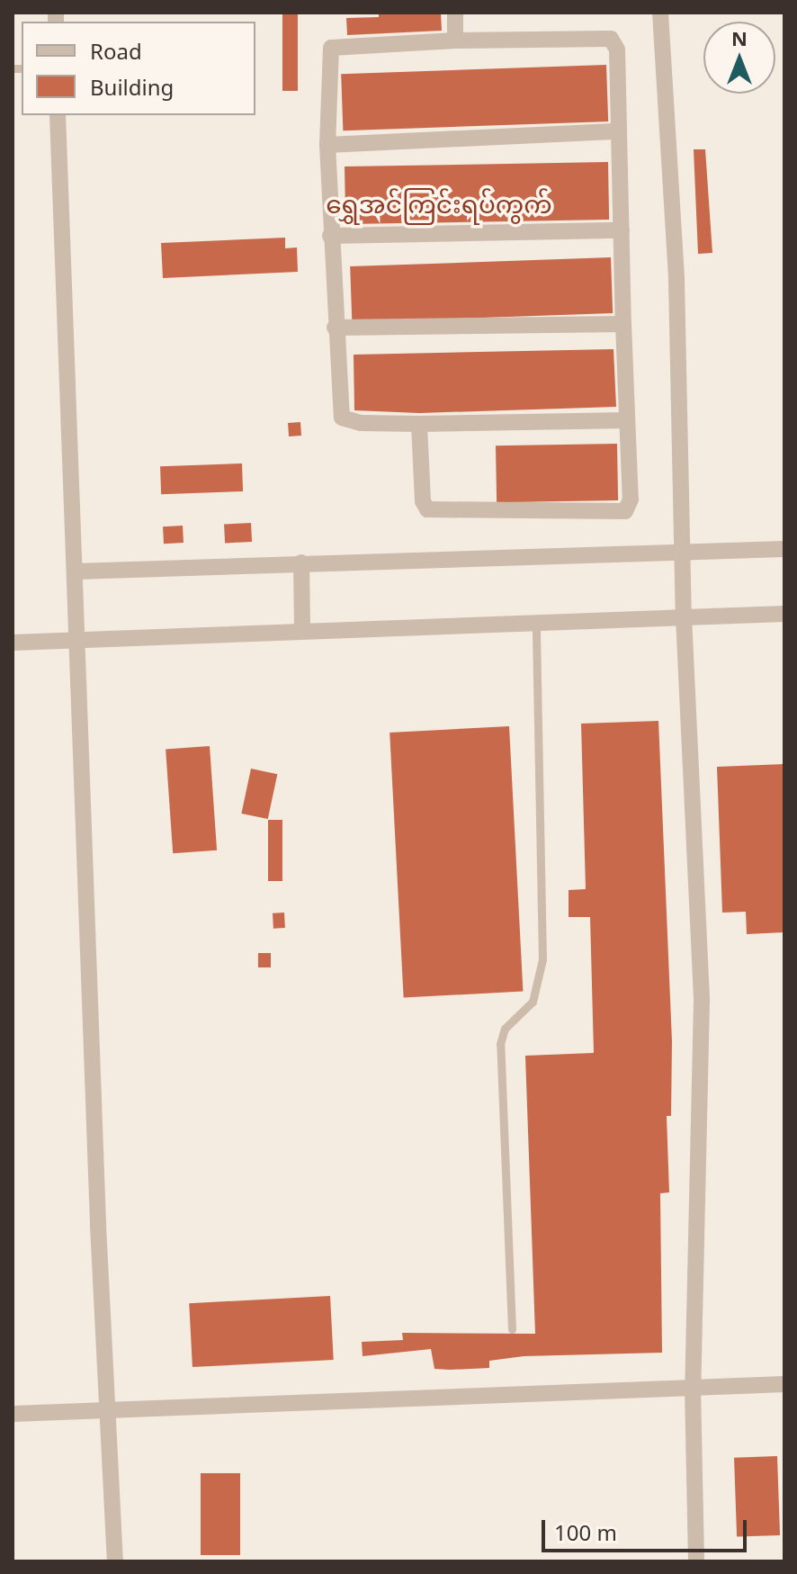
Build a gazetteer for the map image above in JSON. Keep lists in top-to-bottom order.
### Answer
{
  "districts": ["ရွှေအင်ကြင်းရပ်ကွက်"],
  "legend": ["Road", "Building"],
  "scale_bar": "100 m",
  "north": "top"
}
